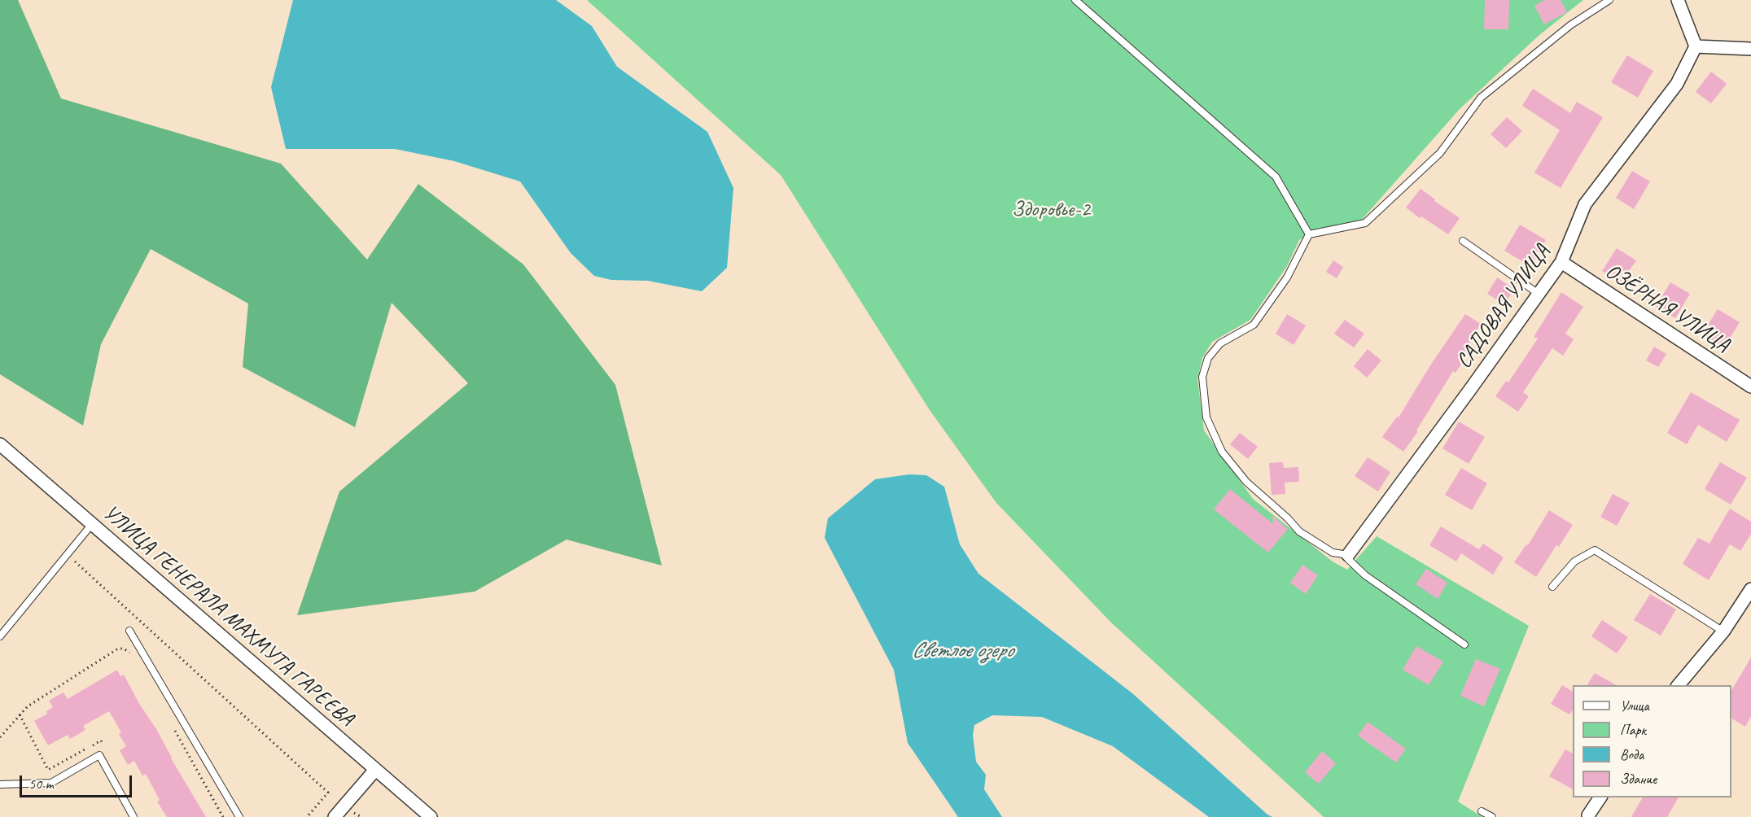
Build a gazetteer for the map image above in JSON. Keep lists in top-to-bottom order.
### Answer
{
  "streets": {
    "street": ["САДОВАЯ УЛИЦА", "ОЗЁРНАЯ УЛИЦА", "УЛИЦА ГЕНЕРАЛА МАХМУТА ГАРЕЕВА"]
  },
  "crossings": [
    ["САДОВАЯ УЛИЦА", "ОЗЁРНАЯ УЛИЦА"]
  ],
  "water": ["Светлое озеро"],
  "parks": ["Здоровье-2"],
  "legend": [
    "Улица",
    "Парк",
    "Вода",
    "Здание"
  ],
  "scale_bar": "50 m"
}
